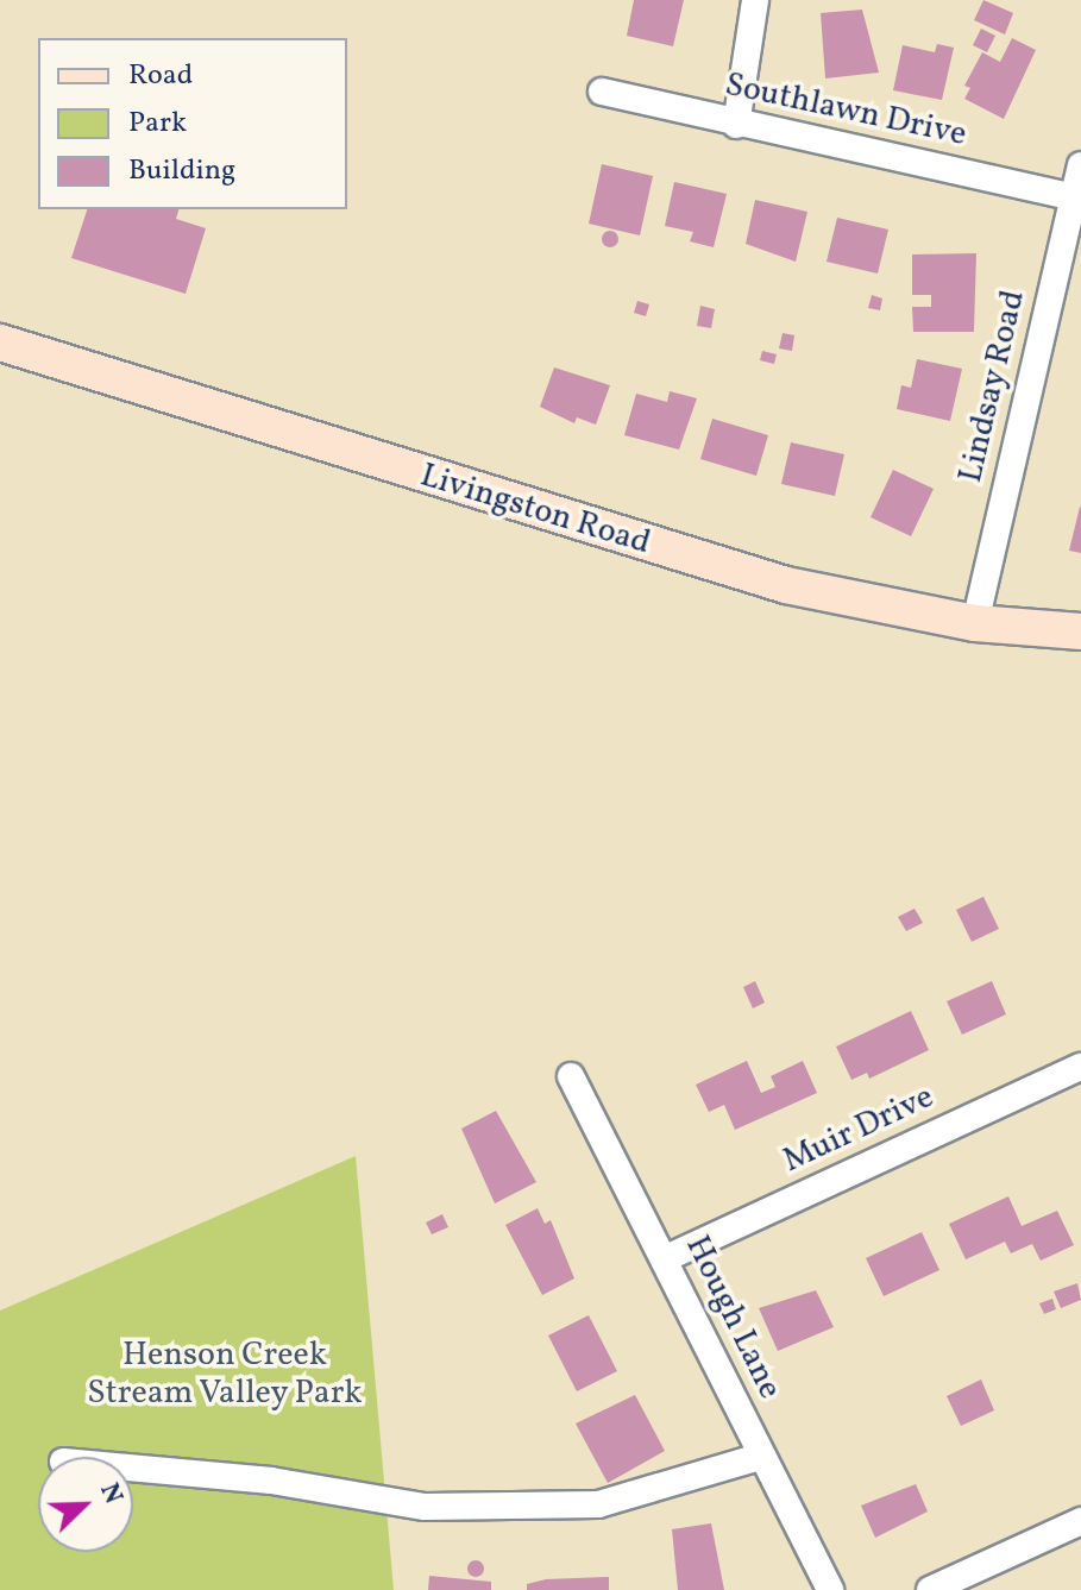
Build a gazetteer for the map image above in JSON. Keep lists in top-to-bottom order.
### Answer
{
  "streets": {
    "main road": ["Livingston Road"],
    "street": [
      "Southlawn Drive",
      "Lindsay Road",
      "Muir Drive",
      "Hough Lane"
    ]
  },
  "crossings": [
    ["Southlawn Drive", "Lindsay Road"],
    ["Lindsay Road", "Livingston Road"],
    ["Muir Drive", "Hough Lane"]
  ],
  "parks": ["Henson Creek Stream Valley Park"],
  "legend": ["Road", "Park", "Building"],
  "north": "top right"
}
